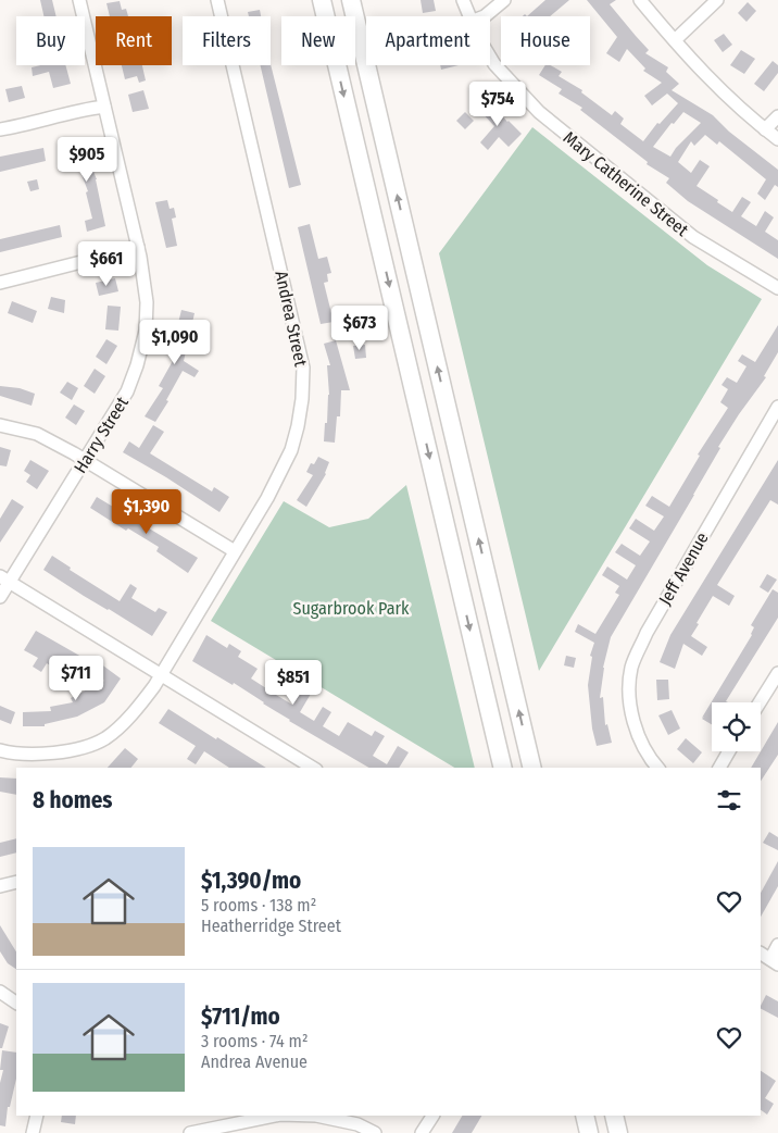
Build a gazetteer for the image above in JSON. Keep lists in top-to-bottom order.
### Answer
{
  "streets": {
    "street": [
      "Mary Catherine Street",
      "Andrea Street",
      "Harry Street",
      "Jeff Avenue"
    ]
  },
  "parks": ["Sugarbrook Park"],
  "page": {
    "chip": [
      "Buy",
      "Rent",
      "Filters",
      "New",
      "Apartment",
      "House"
    ],
    "price": [
      "$754",
      "$905",
      "$661",
      "$673",
      "$1,090",
      "$1,390",
      "$711",
      "$851"
    ],
    "heading": "8 homes",
    "list": [
      {
        "name": "$1,390/mo",
        "note": "5 rooms · 138 m² · Heatherridge Street"
      },
      {
        "name": "$711/mo",
        "note": "3 rooms · 74 m² · Andrea Avenue"
      }
    ]
  }
}
